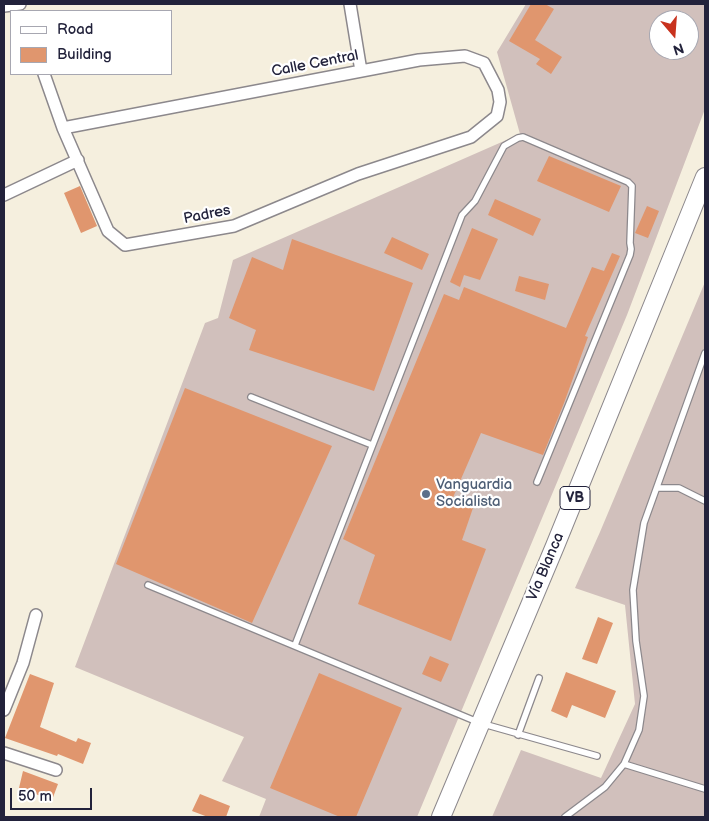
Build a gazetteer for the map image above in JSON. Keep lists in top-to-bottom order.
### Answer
{
  "streets": {
    "main road": ["VB", "Vía Blanca"],
    "street": ["Calle Central", "Padres"]
  },
  "crossings": [
    ["Calle Central", "Padres"]
  ],
  "places": ["Vanguardia Socialista"],
  "legend": ["Road", "Building"],
  "scale_bar": "50 m",
  "north": "bottom"
}
